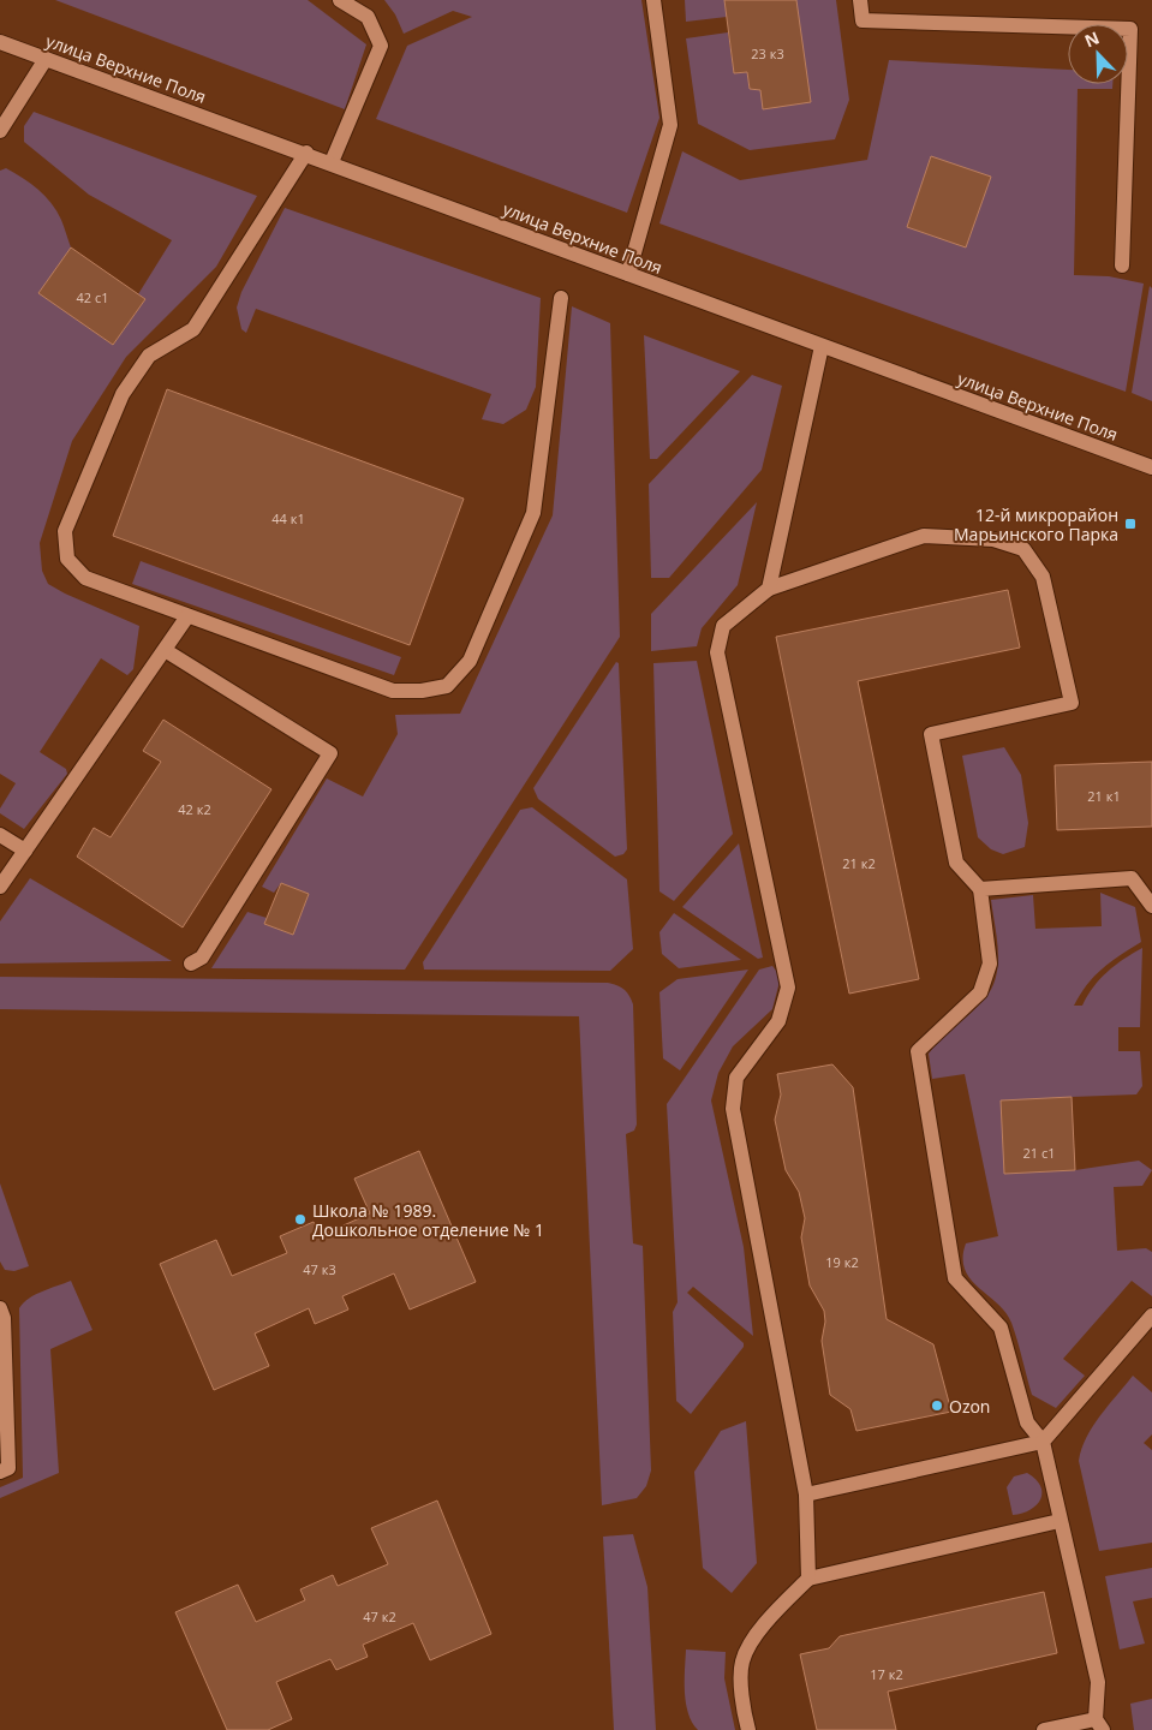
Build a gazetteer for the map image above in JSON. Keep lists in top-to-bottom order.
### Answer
{
  "streets": {
    "street": ["улица Верхние Поля"]
  },
  "places": {
    "transit": ["12-й микрорайон Марьинского Парка"],
    "other": ["Школа № 1989. Дошкольное отделение № 1", "Ozon"]
  },
  "house_numbers": [
    "23 к3",
    "42 с1",
    "44 к1",
    "21 к1",
    "42 к2",
    "21 к2",
    "21 с1",
    "19 к2",
    "47 к3",
    "47 к2",
    "17 к2"
  ],
  "north": "top left"
}
